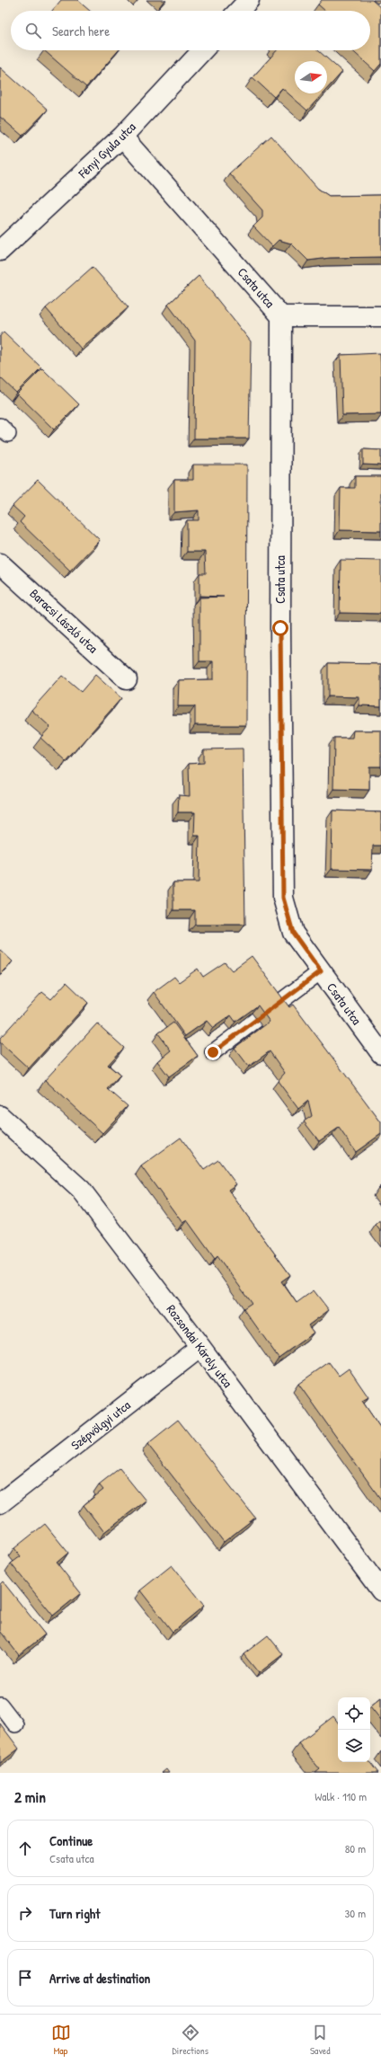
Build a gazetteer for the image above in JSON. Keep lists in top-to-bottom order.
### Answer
{
  "streets": {
    "street": [
      "Fényi Gyula utca",
      "Csata utca",
      "Baracsi László utca",
      "Rozsondai Károly utca",
      "Szépvölgyi utca"
    ]
  },
  "crossings": [
    ["Fényi Gyula utca", "Csata utca"],
    ["Rozsondai Károly utca", "Szépvölgyi utca"]
  ],
  "north": "right",
  "page": {
    "search": "Search here",
    "heading": ["2 min", "Walk · 110 m"],
    "list": [
      ["Continue", "Csata utca", "80 m"],
      ["Turn right", "30 m"],
      "Arrive at destination"
    ],
    "nav": ["Map", "Directions", "Saved"]
  }
}
